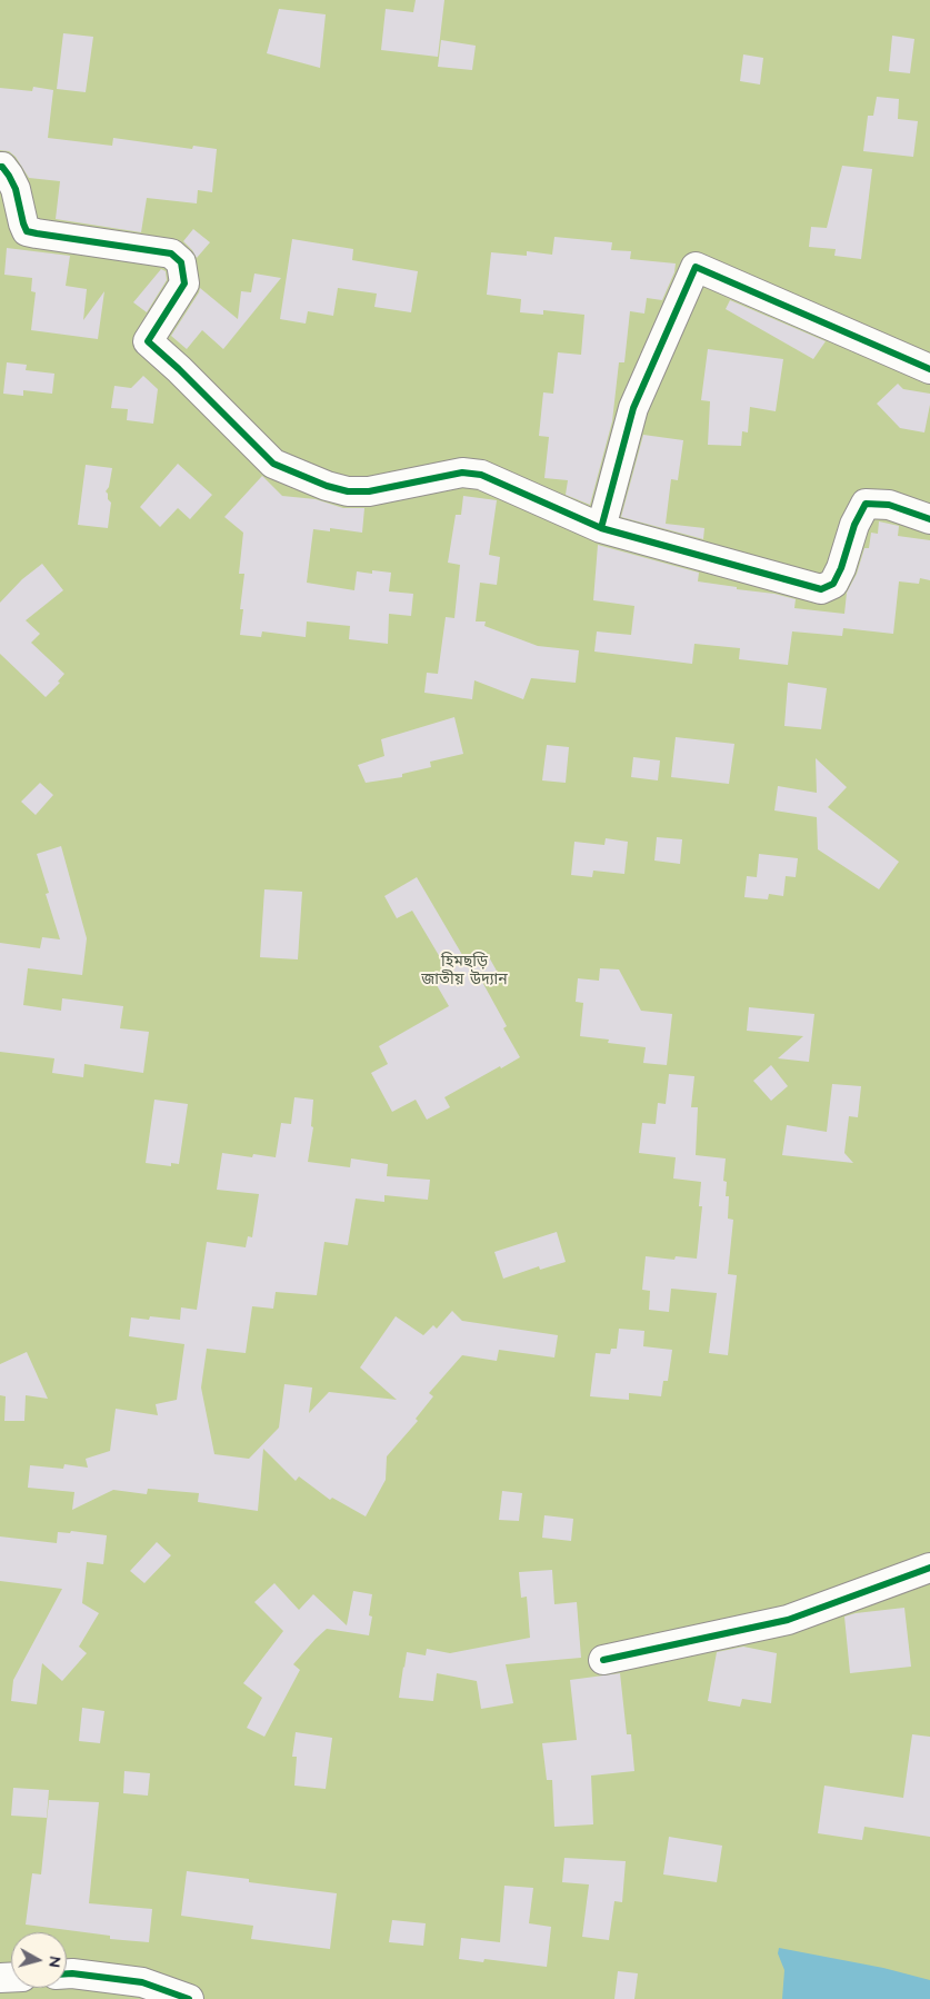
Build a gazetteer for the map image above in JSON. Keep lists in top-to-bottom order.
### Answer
{
  "parks": ["হিমছড়ি জাতীয় উদ্যান"],
  "north": "right"
}
